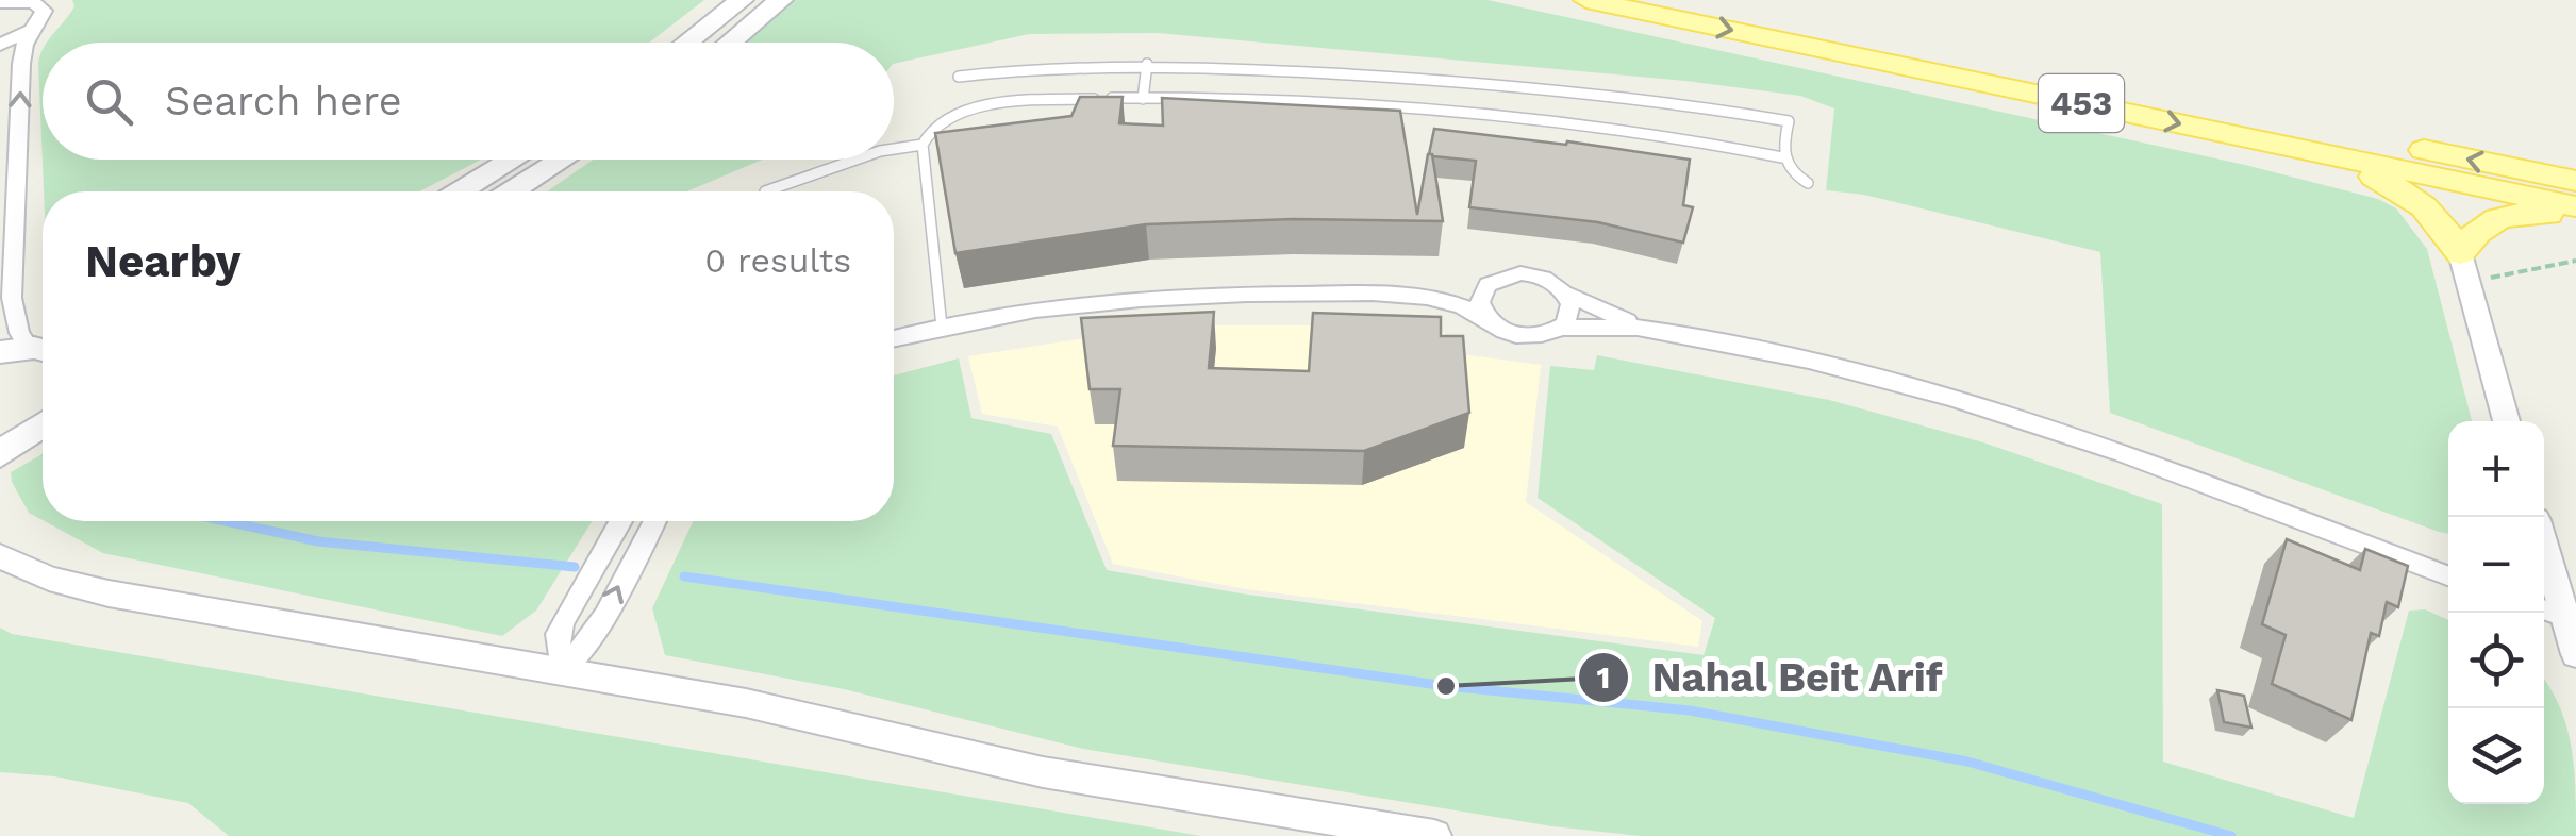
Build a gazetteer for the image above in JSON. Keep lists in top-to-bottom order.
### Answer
{
  "streets": {
    "main road": ["453"]
  },
  "places": ["Nahal Beit Arif"],
  "page": {
    "search": "Search here",
    "heading": ["Nearby", "0 results"],
    "map_buttons": ["+", "−"]
  }
}
